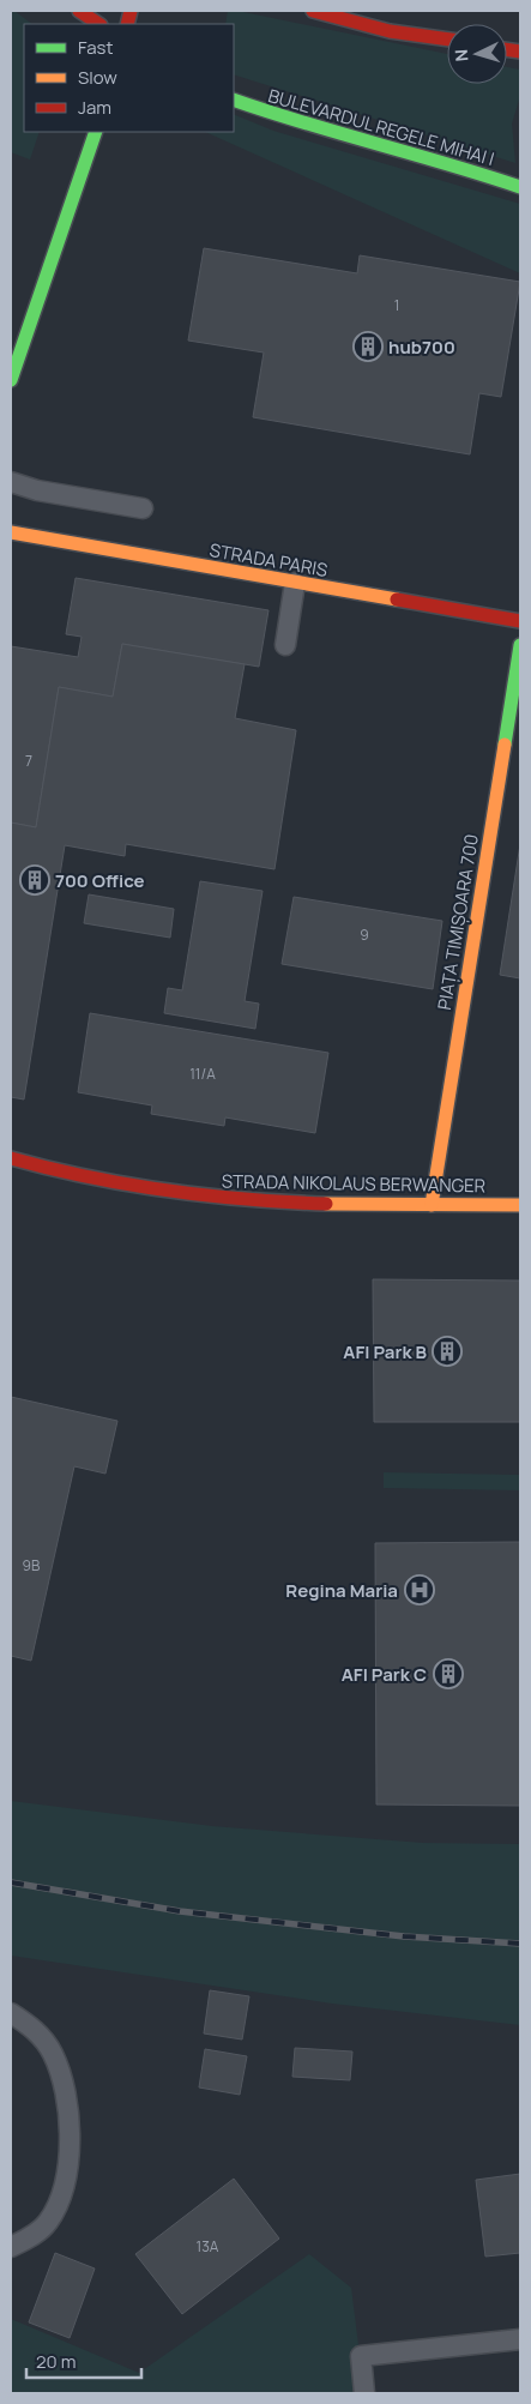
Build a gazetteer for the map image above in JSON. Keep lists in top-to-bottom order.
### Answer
{
  "streets": {
    "street": [
      "BULEVARDUL REGELE MIHAI I",
      "STRADA PARIS",
      "PIAȚA TIMIȘOARA 700",
      "STRADA NIKOLAUS BERWANGER"
    ]
  },
  "crossings": [
    ["PIAȚA TIMIȘOARA 700", "STRADA NIKOLAUS BERWANGER"]
  ],
  "places": {
    "building": [
      "hub700",
      "700 Office",
      "AFI Park B",
      "AFI Park C"
    ],
    "hospital": ["Regina Maria"]
  },
  "house_numbers": [
    "1",
    "7",
    "9",
    "11/A",
    "9B",
    "13A"
  ],
  "legend": ["Fast", "Slow", "Jam"],
  "scale_bar": "20 m",
  "north": "left"
}
